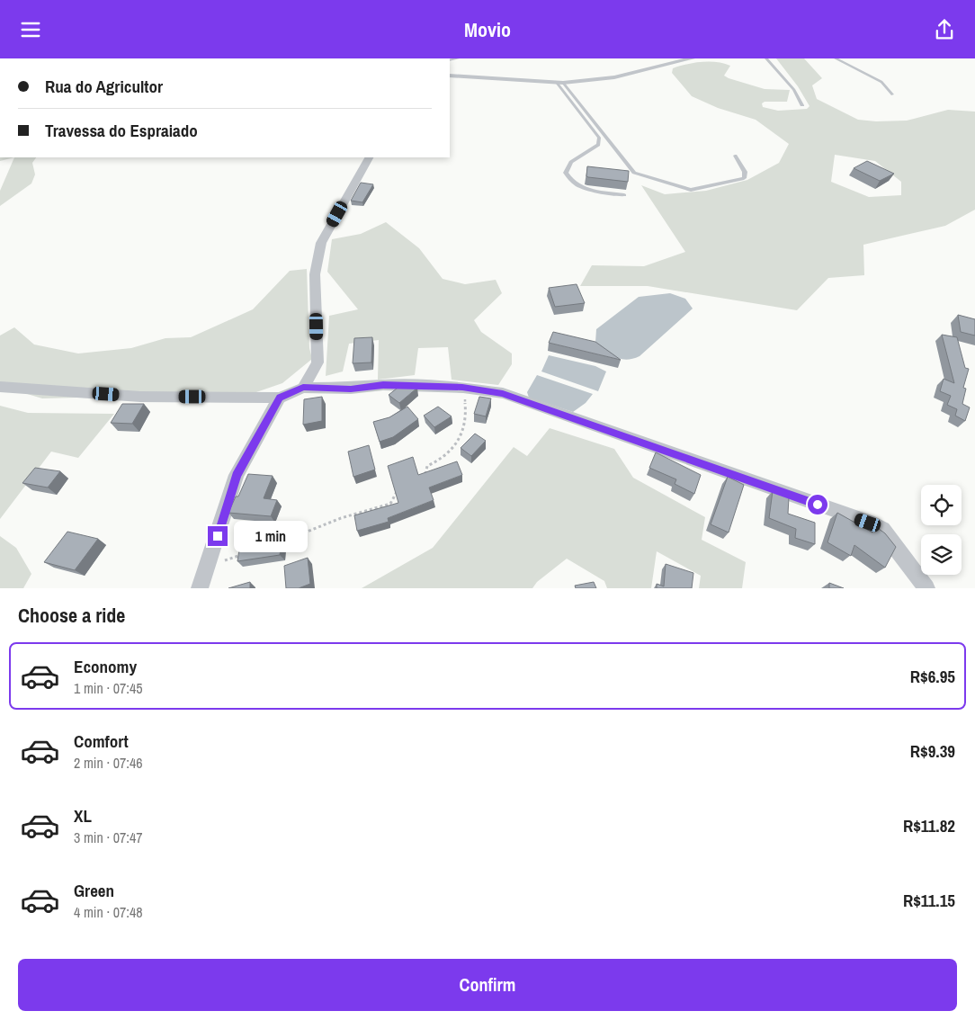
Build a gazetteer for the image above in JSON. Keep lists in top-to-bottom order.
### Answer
{
  "page": {
    "header": "Movio",
    "banner": ["Rua do Agricultor", "Travessa do Espraiado"],
    "bubble": "1 min",
    "heading": "Choose a ride",
    "list": [
      {
        "name": "Economy",
        "note": "1 min · 07:45",
        "value": "R$6.95"
      },
      {
        "name": "Comfort",
        "note": "2 min · 07:46",
        "value": "R$9.39"
      },
      {
        "name": "XL",
        "note": "3 min · 07:47",
        "value": "R$11.82"
      },
      {
        "name": "Green",
        "note": "4 min · 07:48",
        "value": "R$11.15"
      }
    ],
    "buttons": "Confirm"
  }
}
